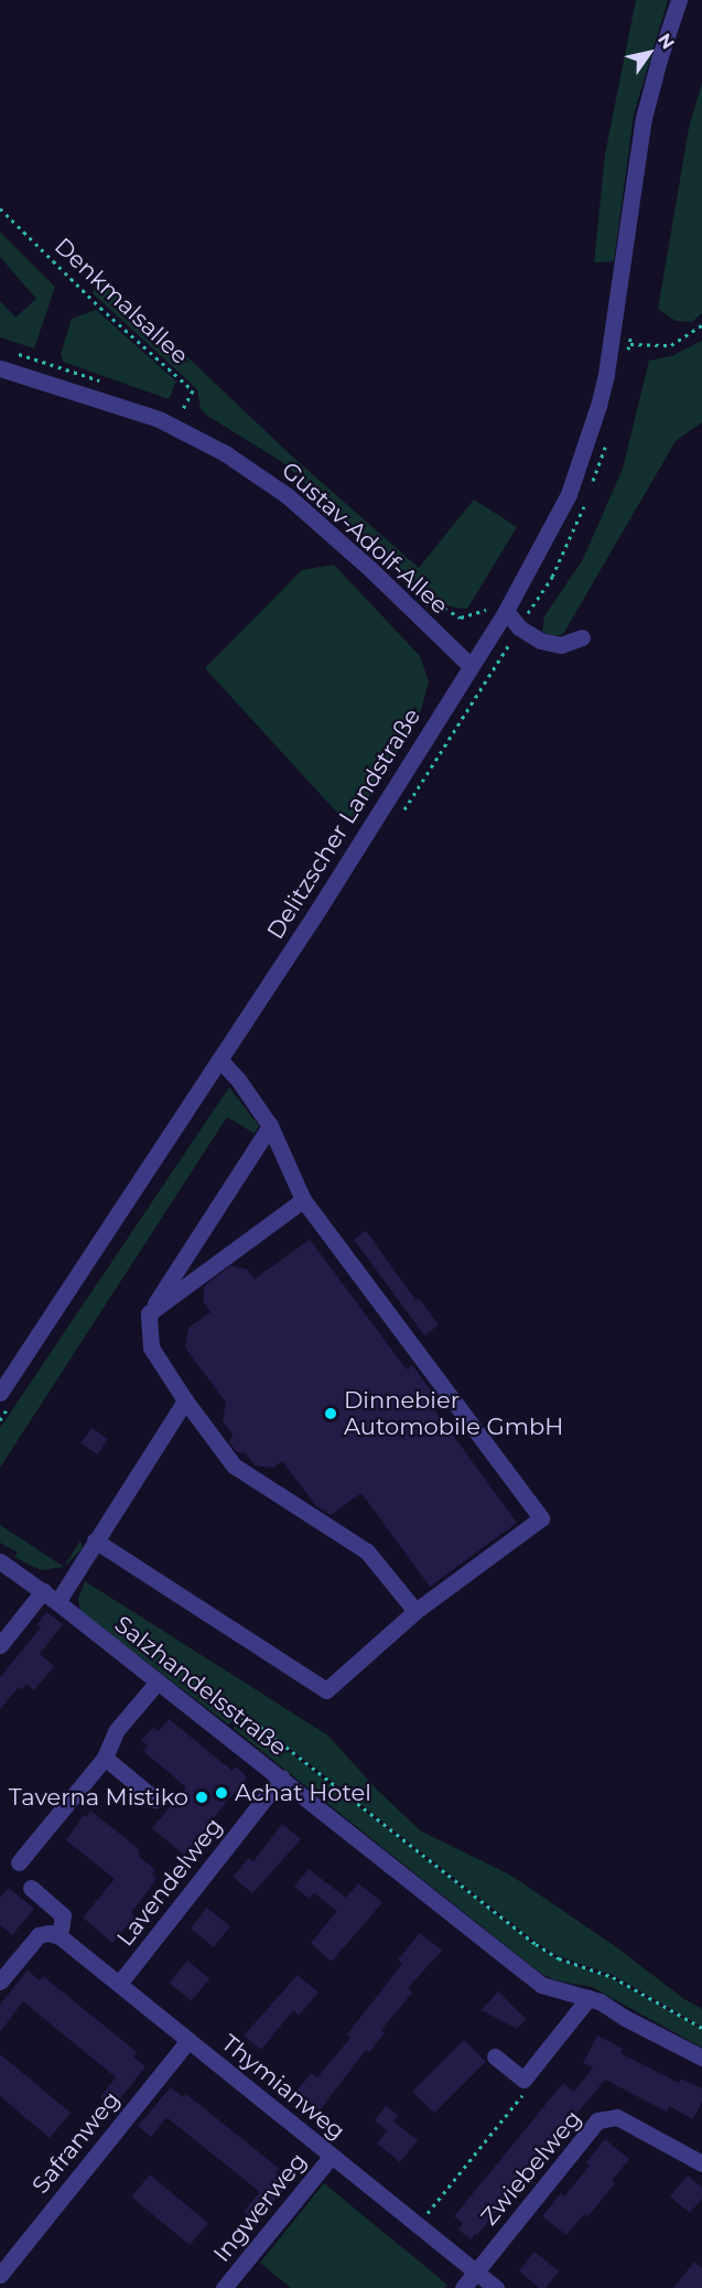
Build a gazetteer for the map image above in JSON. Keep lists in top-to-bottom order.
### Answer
{
  "streets": {
    "street": [
      "Gustav-Adolf-Allee",
      "Delitzscher Landstraße",
      "Salzhandelsstraße",
      "Lavendelweg",
      "Thymianweg",
      "Safranweg",
      "Zwiebelweg",
      "Ingwerweg"
    ],
    "path": ["Denkmalsallee"]
  },
  "crossings": [
    ["Denkmalsallee", "Gustav-Adolf-Allee"],
    ["Gustav-Adolf-Allee", "Delitzscher Landstraße"],
    ["Salzhandelsstraße", "Lavendelweg"],
    ["Lavendelweg", "Thymianweg"],
    ["Thymianweg", "Safranweg"],
    ["Thymianweg", "Zwiebelweg"],
    ["Thymianweg", "Ingwerweg"]
  ],
  "places": ["Dinnebier Automobile GmbH", "Achat Hotel", "Taverna Mistiko"],
  "north": "top right"
}
